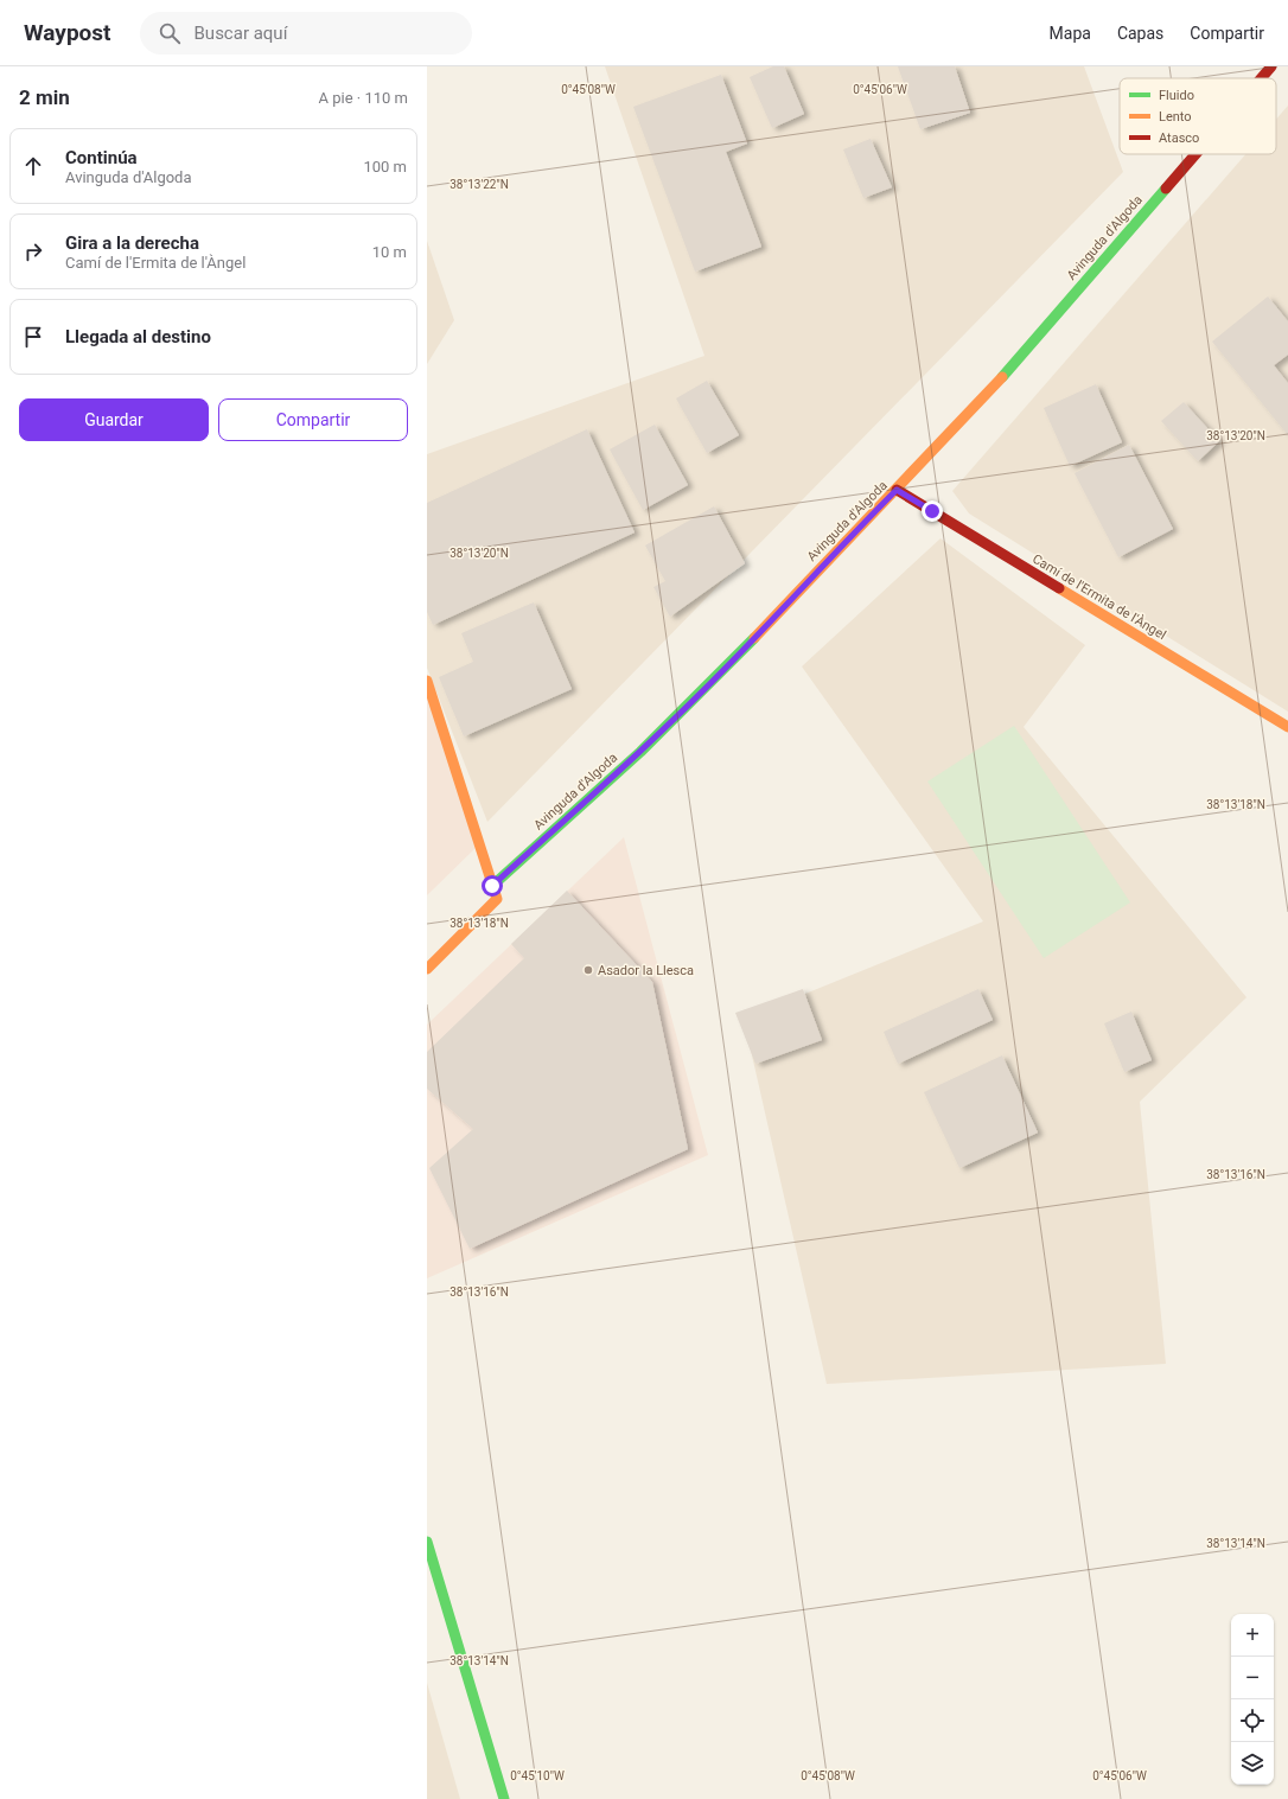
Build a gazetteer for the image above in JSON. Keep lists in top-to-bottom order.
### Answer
{
  "streets": {
    "street": ["Avinguda d'Algoda", "Camí de l'Ermita de l'Àngel"]
  },
  "crossings": [
    ["Avinguda d'Algoda", "Camí de l'Ermita de l'Àngel"]
  ],
  "places": ["Asador la Llesca"],
  "legend": ["Fluido", "Lento", "Atasco"],
  "page": {
    "header": "Waypost",
    "search": "Buscar aquí",
    "nav": ["Mapa", "Capas", "Compartir"],
    "heading": ["2 min", "A pie · 110 m"],
    "list": [
      ["Continúa", "Avinguda d'Algoda", "100 m"],
      ["Gira a la derecha", "Camí de l'Ermita de l'Àngel", "10 m"],
      "Llegada al destino"
    ],
    "buttons": ["Guardar", "Compartir"],
    "map_buttons": ["+", "−"]
  },
  "coordinates": [
    "0°45'08\"W",
    "0°45'06\"W",
    "38°13'22\"N",
    "38°13'20\"N",
    "38°13'18\"N",
    "38°13'16\"N",
    "38°13'14\"N",
    "0°45'10\"W"
  ]
}
